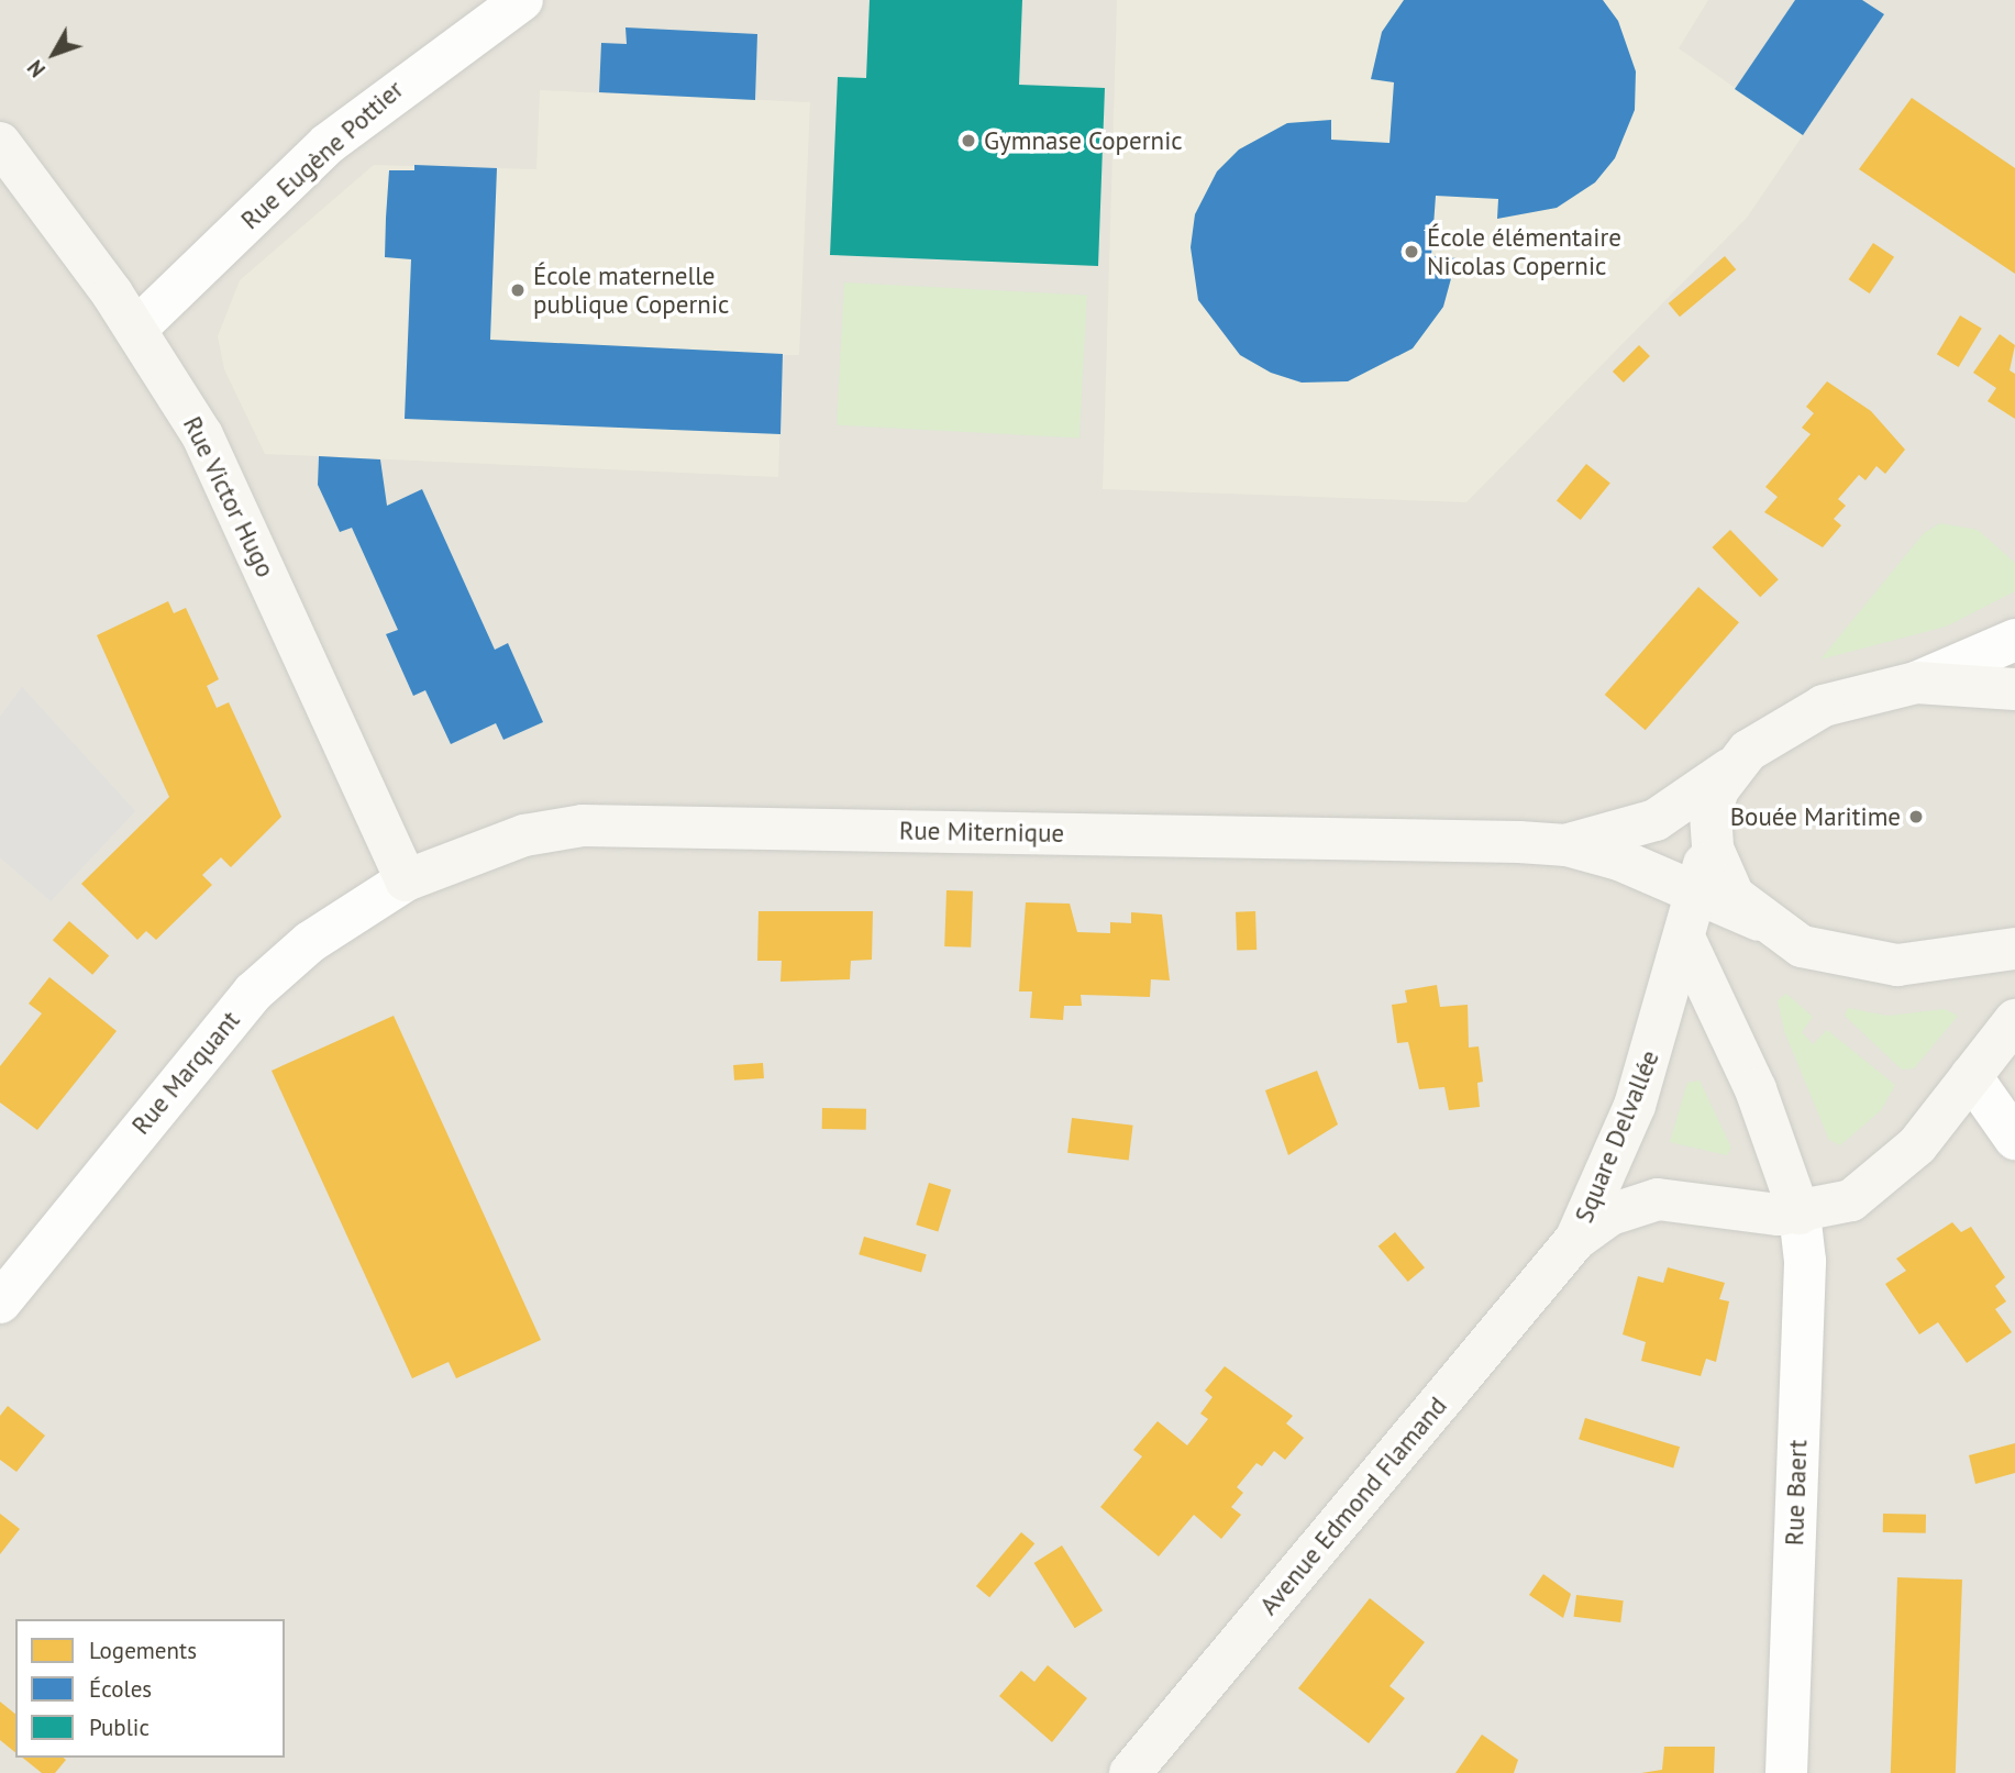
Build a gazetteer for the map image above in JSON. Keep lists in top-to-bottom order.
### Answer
{
  "streets": {
    "street": [
      "Rue Eugène Pottier",
      "Rue Victor Hugo",
      "Rue Miternique",
      "Rue Marquant",
      "Square Delvallée",
      "Rue Baert",
      "Avenue Edmond Flamand"
    ]
  },
  "crossings": [
    ["Rue Eugène Pottier", "Rue Victor Hugo"],
    ["Rue Victor Hugo", "Rue Miternique"],
    ["Rue Victor Hugo", "Rue Marquant"],
    ["Rue Miternique", "Rue Marquant"],
    ["Rue Miternique", "Square Delvallée"],
    ["Square Delvallée", "Rue Baert"],
    ["Square Delvallée", "Avenue Edmond Flamand"]
  ],
  "places": [
    "Gymnase Copernic",
    "École élémentaire Nicolas Copernic",
    "École maternelle publique Copernic",
    "Bouée Maritime"
  ],
  "legend": ["Logements", "Écoles", "Public"],
  "north": "bottom left"
}
